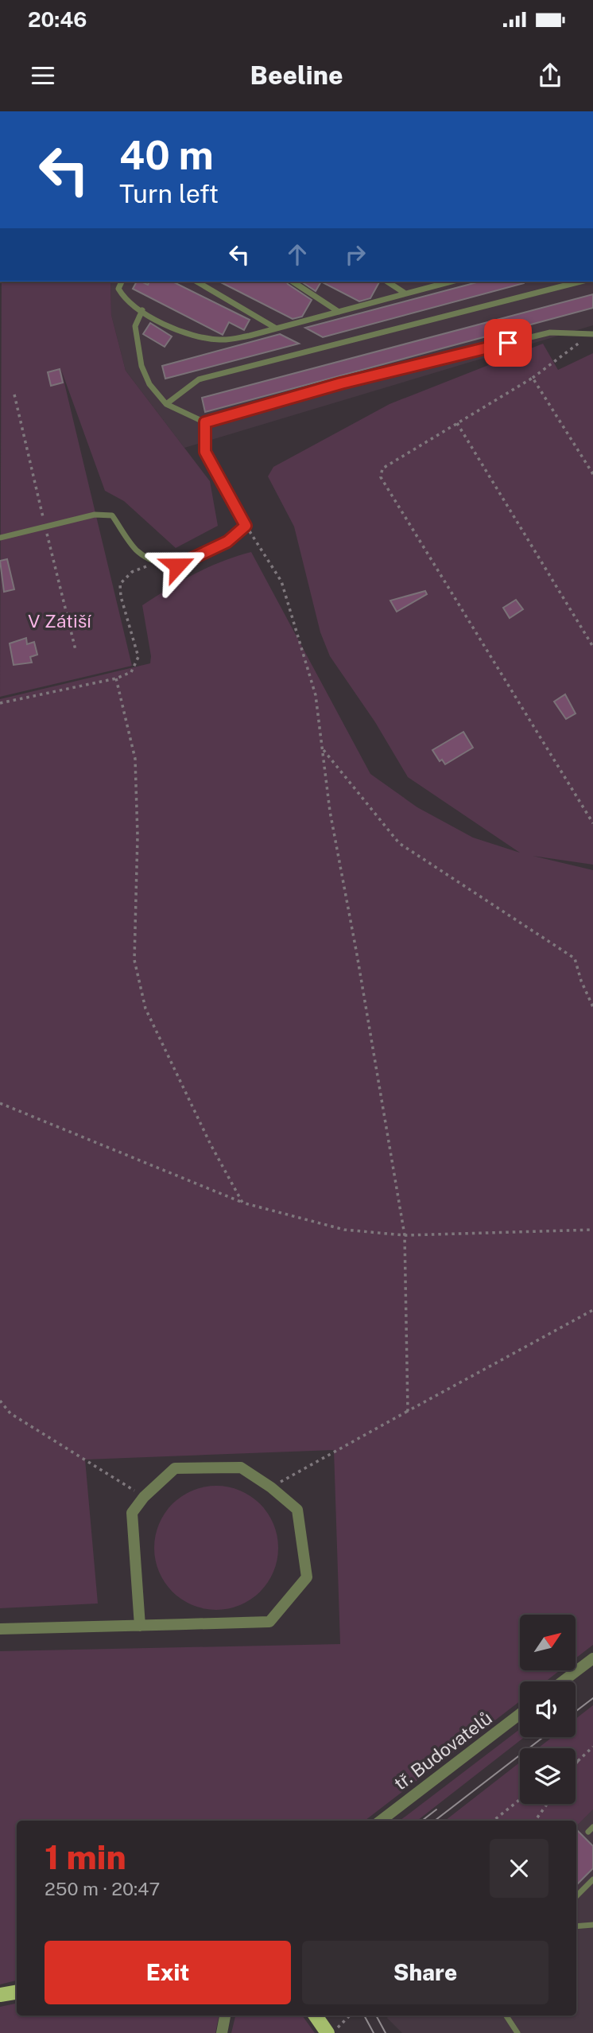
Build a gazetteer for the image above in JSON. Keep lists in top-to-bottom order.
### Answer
{
  "streets": {
    "street": ["tř. Budovatelů"]
  },
  "parks": ["V Zátiší"],
  "north": "top right",
  "page": {
    "status": "20:46",
    "header": "Beeline",
    "turn": ["40 m", "Turn left"],
    "heading": ["1 min", "250 m · 20:47"],
    "buttons": ["Exit", "Share"]
  }
}
